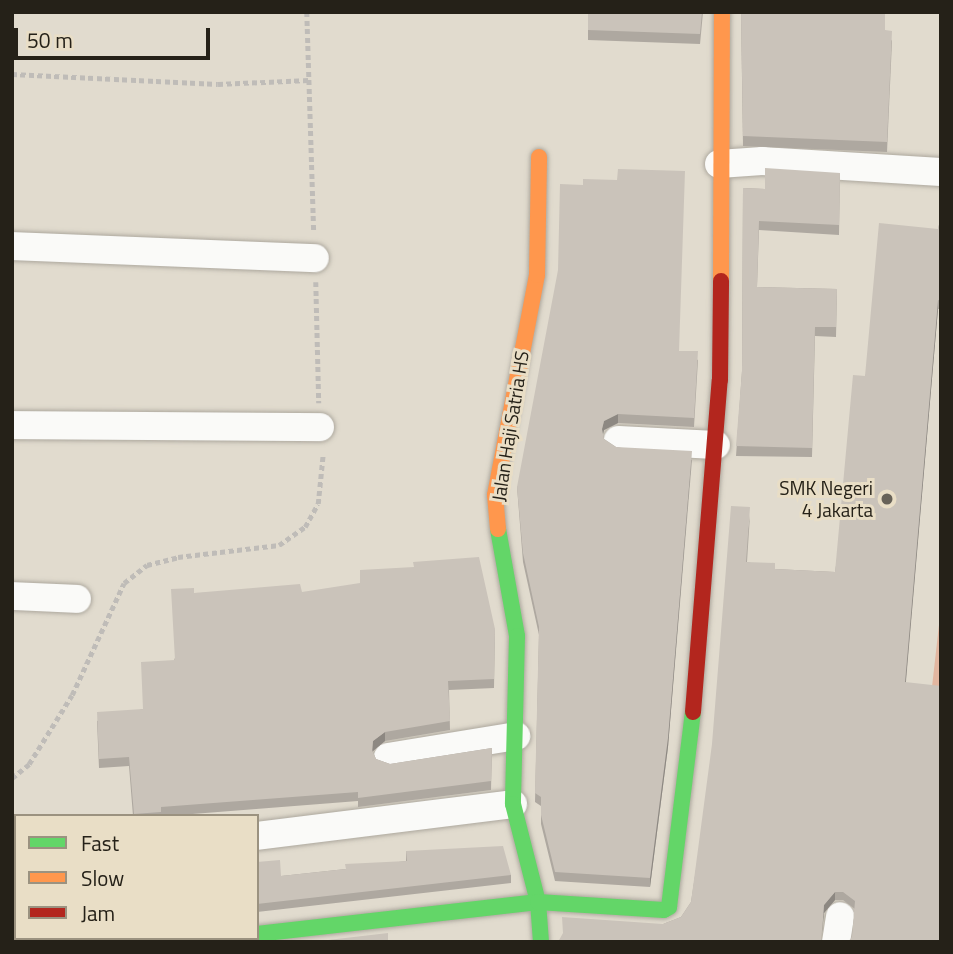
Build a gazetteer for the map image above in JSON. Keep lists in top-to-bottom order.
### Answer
{
  "streets": {
    "street": ["Jalan Haji Satria HS"]
  },
  "places": ["SMK Negeri 4 Jakarta"],
  "legend": ["Fast", "Slow", "Jam"],
  "scale_bar": "50 m"
}
